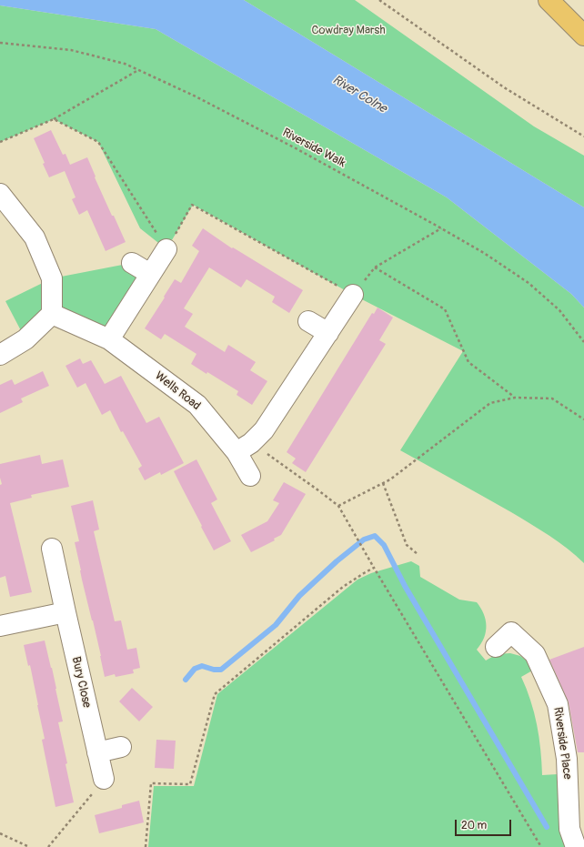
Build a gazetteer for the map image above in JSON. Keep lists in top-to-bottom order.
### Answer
{
  "streets": {
    "street": ["Wells Road", "Bury Close", "Riverside Place"],
    "path": ["Riverside Walk"]
  },
  "water": ["River Colne"],
  "parks": ["Cowdray Marsh"],
  "scale_bar": "20 m"
}
